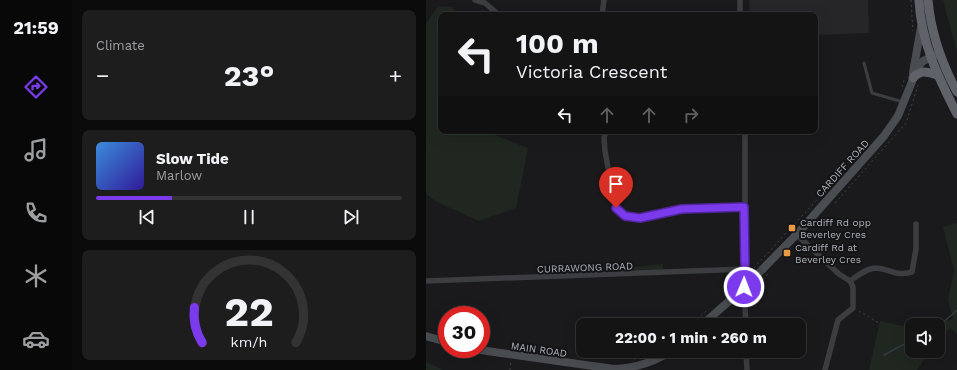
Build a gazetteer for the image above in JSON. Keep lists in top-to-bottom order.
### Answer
{
  "streets": {
    "main road": ["CARDIFF ROAD", "MAIN ROAD"],
    "street": ["CURRAWONG ROAD"]
  },
  "places": {
    "transit": ["Cardiff Rd opp Beverley Cres", "Cardiff Rd at Beverley Cres"]
  },
  "page": {
    "tabs": "21:59",
    "tile": "Climate",
    "turn": ["100 m", "Victoria Crescent"],
    "heat": ["−", "23°", "+"],
    "song": ["Slow Tide", "Marlow"],
    "limit": "30",
    "trip": "22:00 · 1 min · 260 m",
    "gauge": ["22", "km/h"]
  }
}
